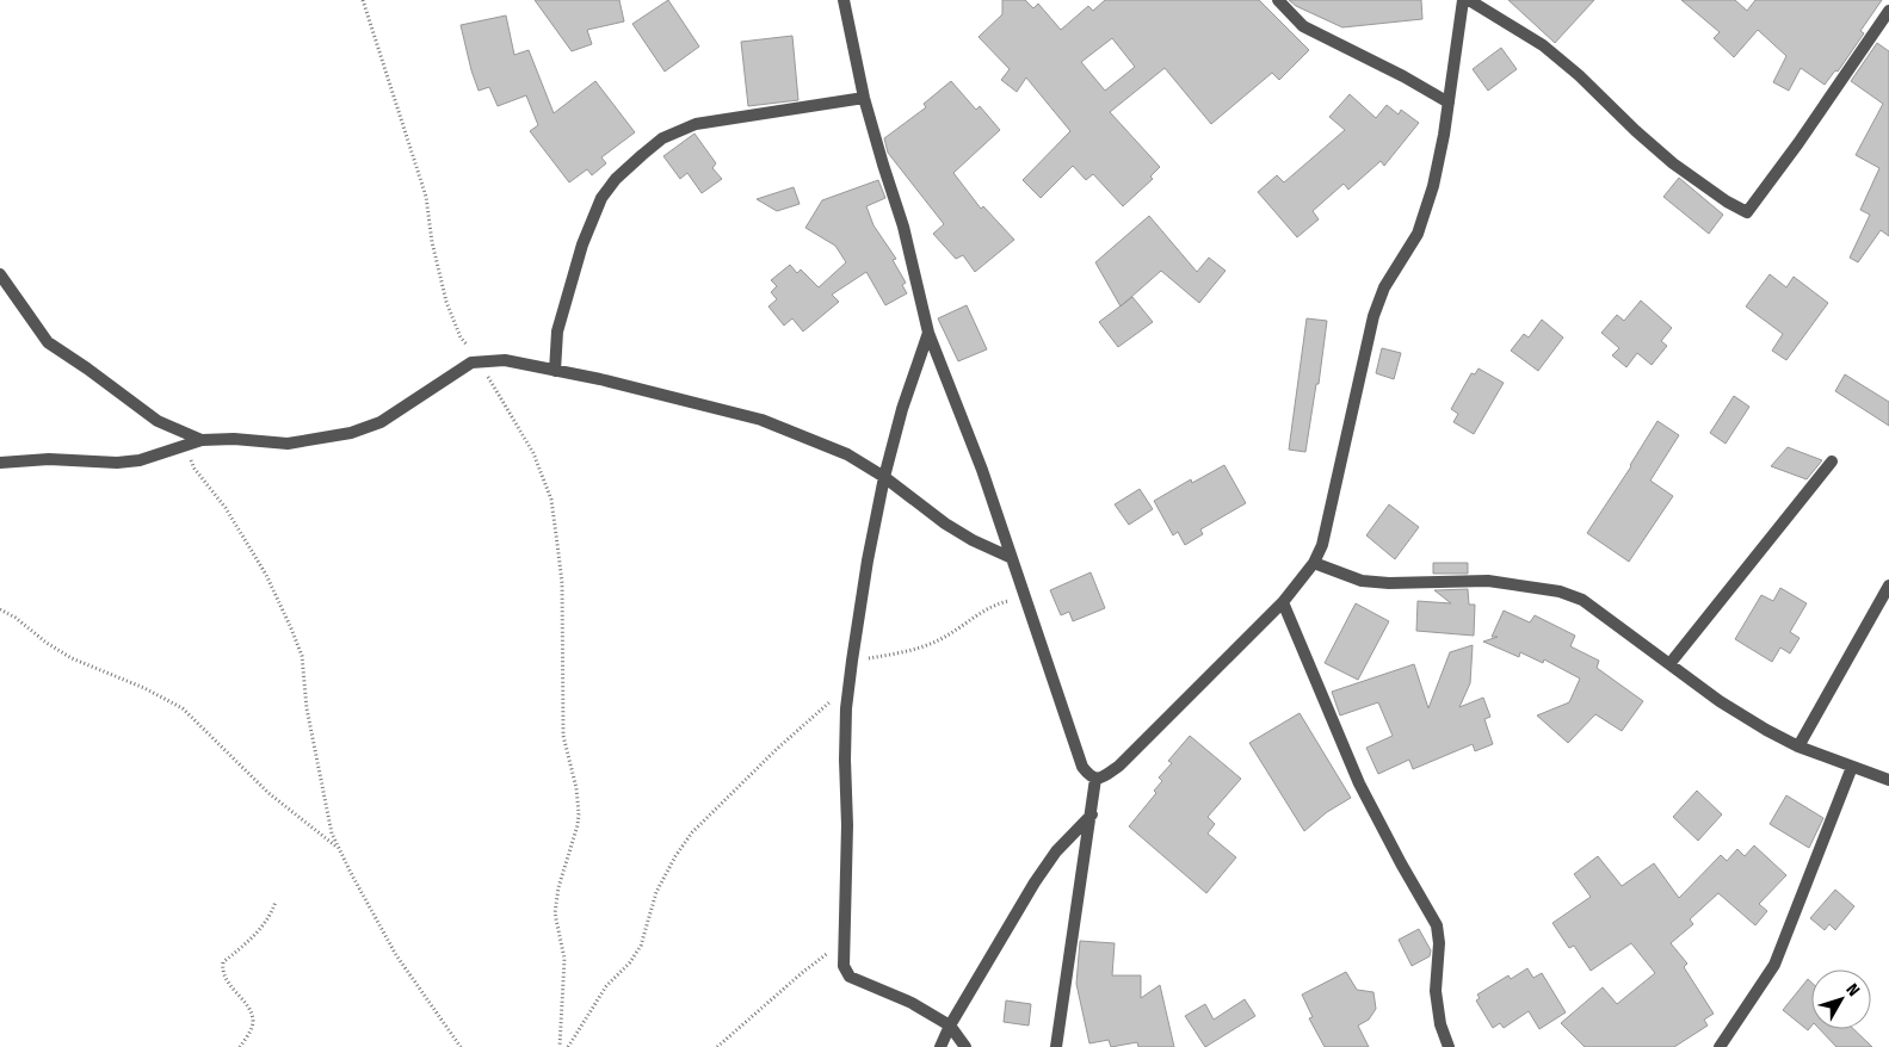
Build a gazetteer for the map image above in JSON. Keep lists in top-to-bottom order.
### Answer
{
  "north": "top right"
}
